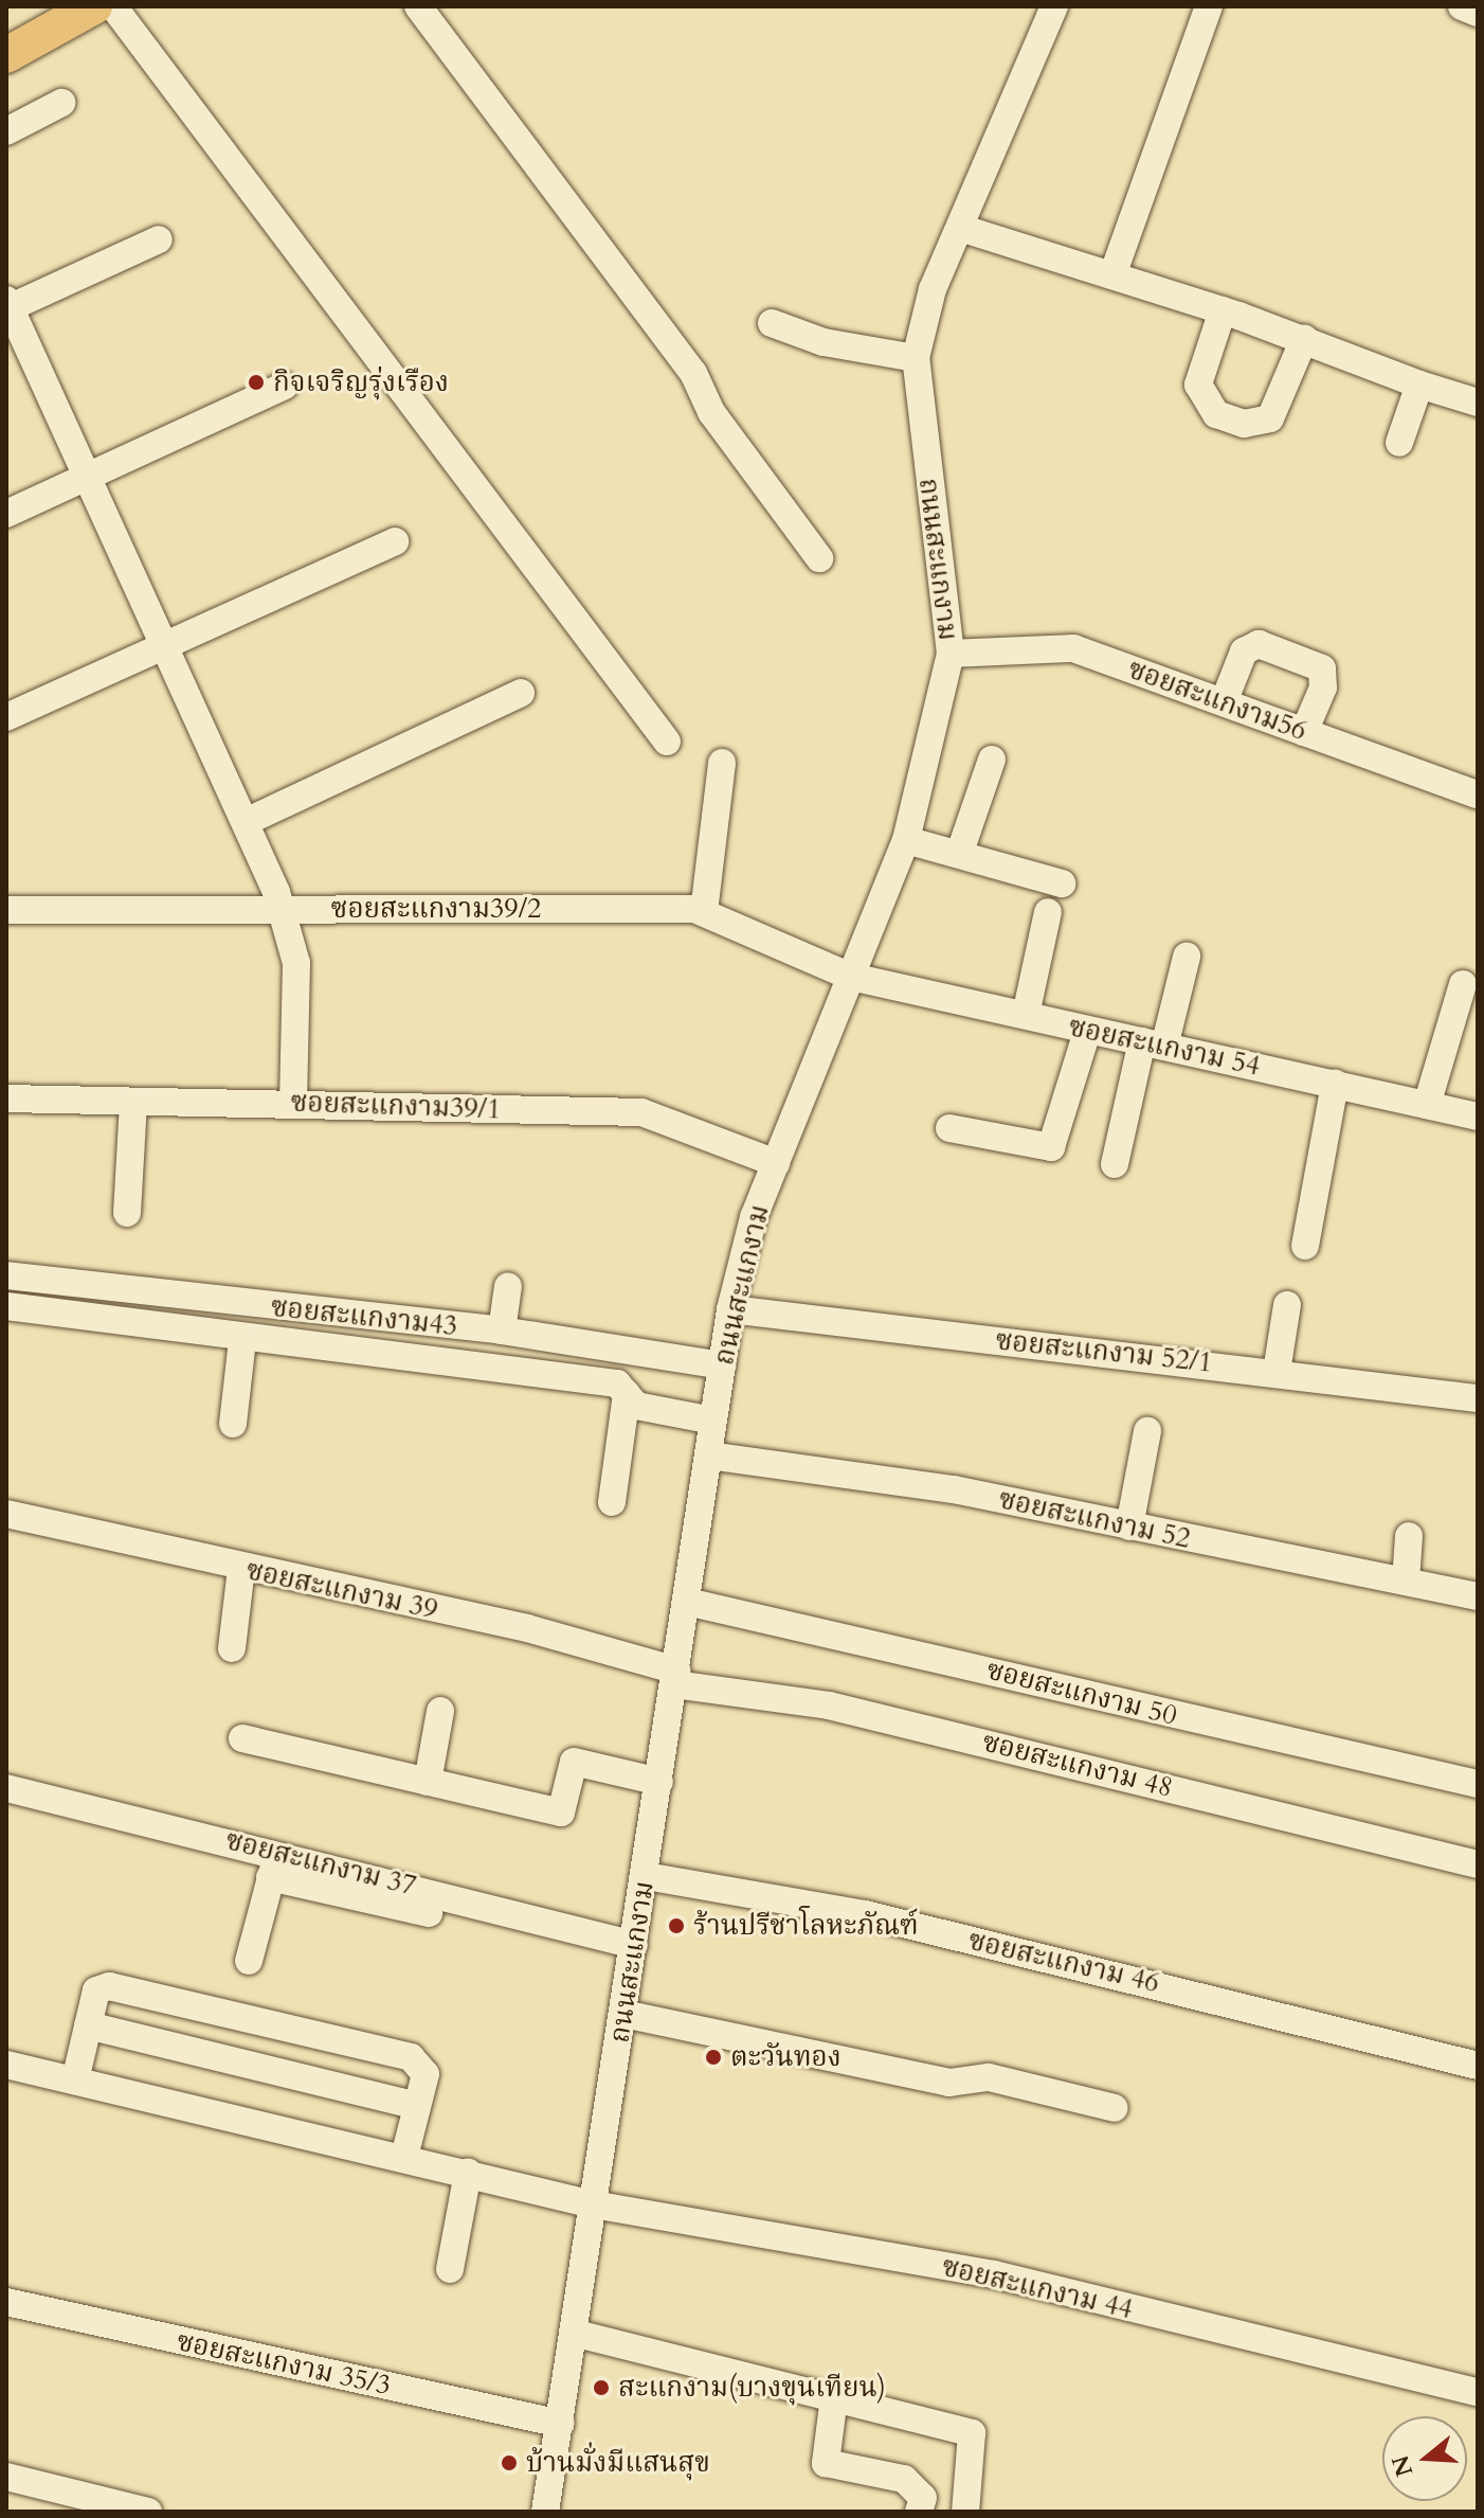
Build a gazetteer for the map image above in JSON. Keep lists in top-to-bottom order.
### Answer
{
  "streets": {
    "street": [
      "ถนนสะแกงาม",
      "ซอยสะแกงาม56",
      "ซอยสะแกงาม39/2",
      "ซอยสะแกงาม 54",
      "ซอยสะแกงาม39/1",
      "ซอยสะแกงาม43",
      "ซอยสะแกงาม 52/1",
      "ซอยสะแกงาม 52",
      "ซอยสะแกงาม 39",
      "ซอยสะแกงาม 50",
      "ซอยสะแกงาม 48",
      "ซอยสะแกงาม 37",
      "ซอยสะแกงาม 46",
      "ซอยสะแกงาม 44",
      "ซอยสะแกงาม 35/3"
    ]
  },
  "crossings": [
    ["ถนนสะแกงาม", "ซอยสะแกงาม56"],
    ["ถนนสะแกงาม", "ซอยสะแกงาม39/2"],
    ["ถนนสะแกงาม", "ซอยสะแกงาม 54"],
    ["ถนนสะแกงาม", "ซอยสะแกงาม39/1"],
    ["ถนนสะแกงาม", "ซอยสะแกงาม43"],
    ["ถนนสะแกงาม", "ซอยสะแกงาม 52/1"],
    ["ถนนสะแกงาม", "ซอยสะแกงาม 52"],
    ["ถนนสะแกงาม", "ซอยสะแกงาม 39"],
    ["ถนนสะแกงาม", "ซอยสะแกงาม 50"],
    ["ถนนสะแกงาม", "ซอยสะแกงาม 48"],
    ["ถนนสะแกงาม", "ซอยสะแกงาม 37"],
    ["ถนนสะแกงาม", "ซอยสะแกงาม 46"],
    ["ถนนสะแกงาม", "ซอยสะแกงาม 44"],
    ["ถนนสะแกงาม", "ซอยสะแกงาม 35/3"],
    ["ซอยสะแกงาม39/2", "ซอยสะแกงาม 54"],
    ["ซอยสะแกงาม 39", "ซอยสะแกงาม 48"]
  ],
  "places": [
    "กิจเจริญรุ่งเรือง",
    "ร้านปรีชาโลหะภัณฑ์",
    "ตะวันทอง",
    "สะแกงาม(บางขุนเทียน)",
    "บ้านมั่งมีแสนสุข"
  ],
  "north": "left"
}
